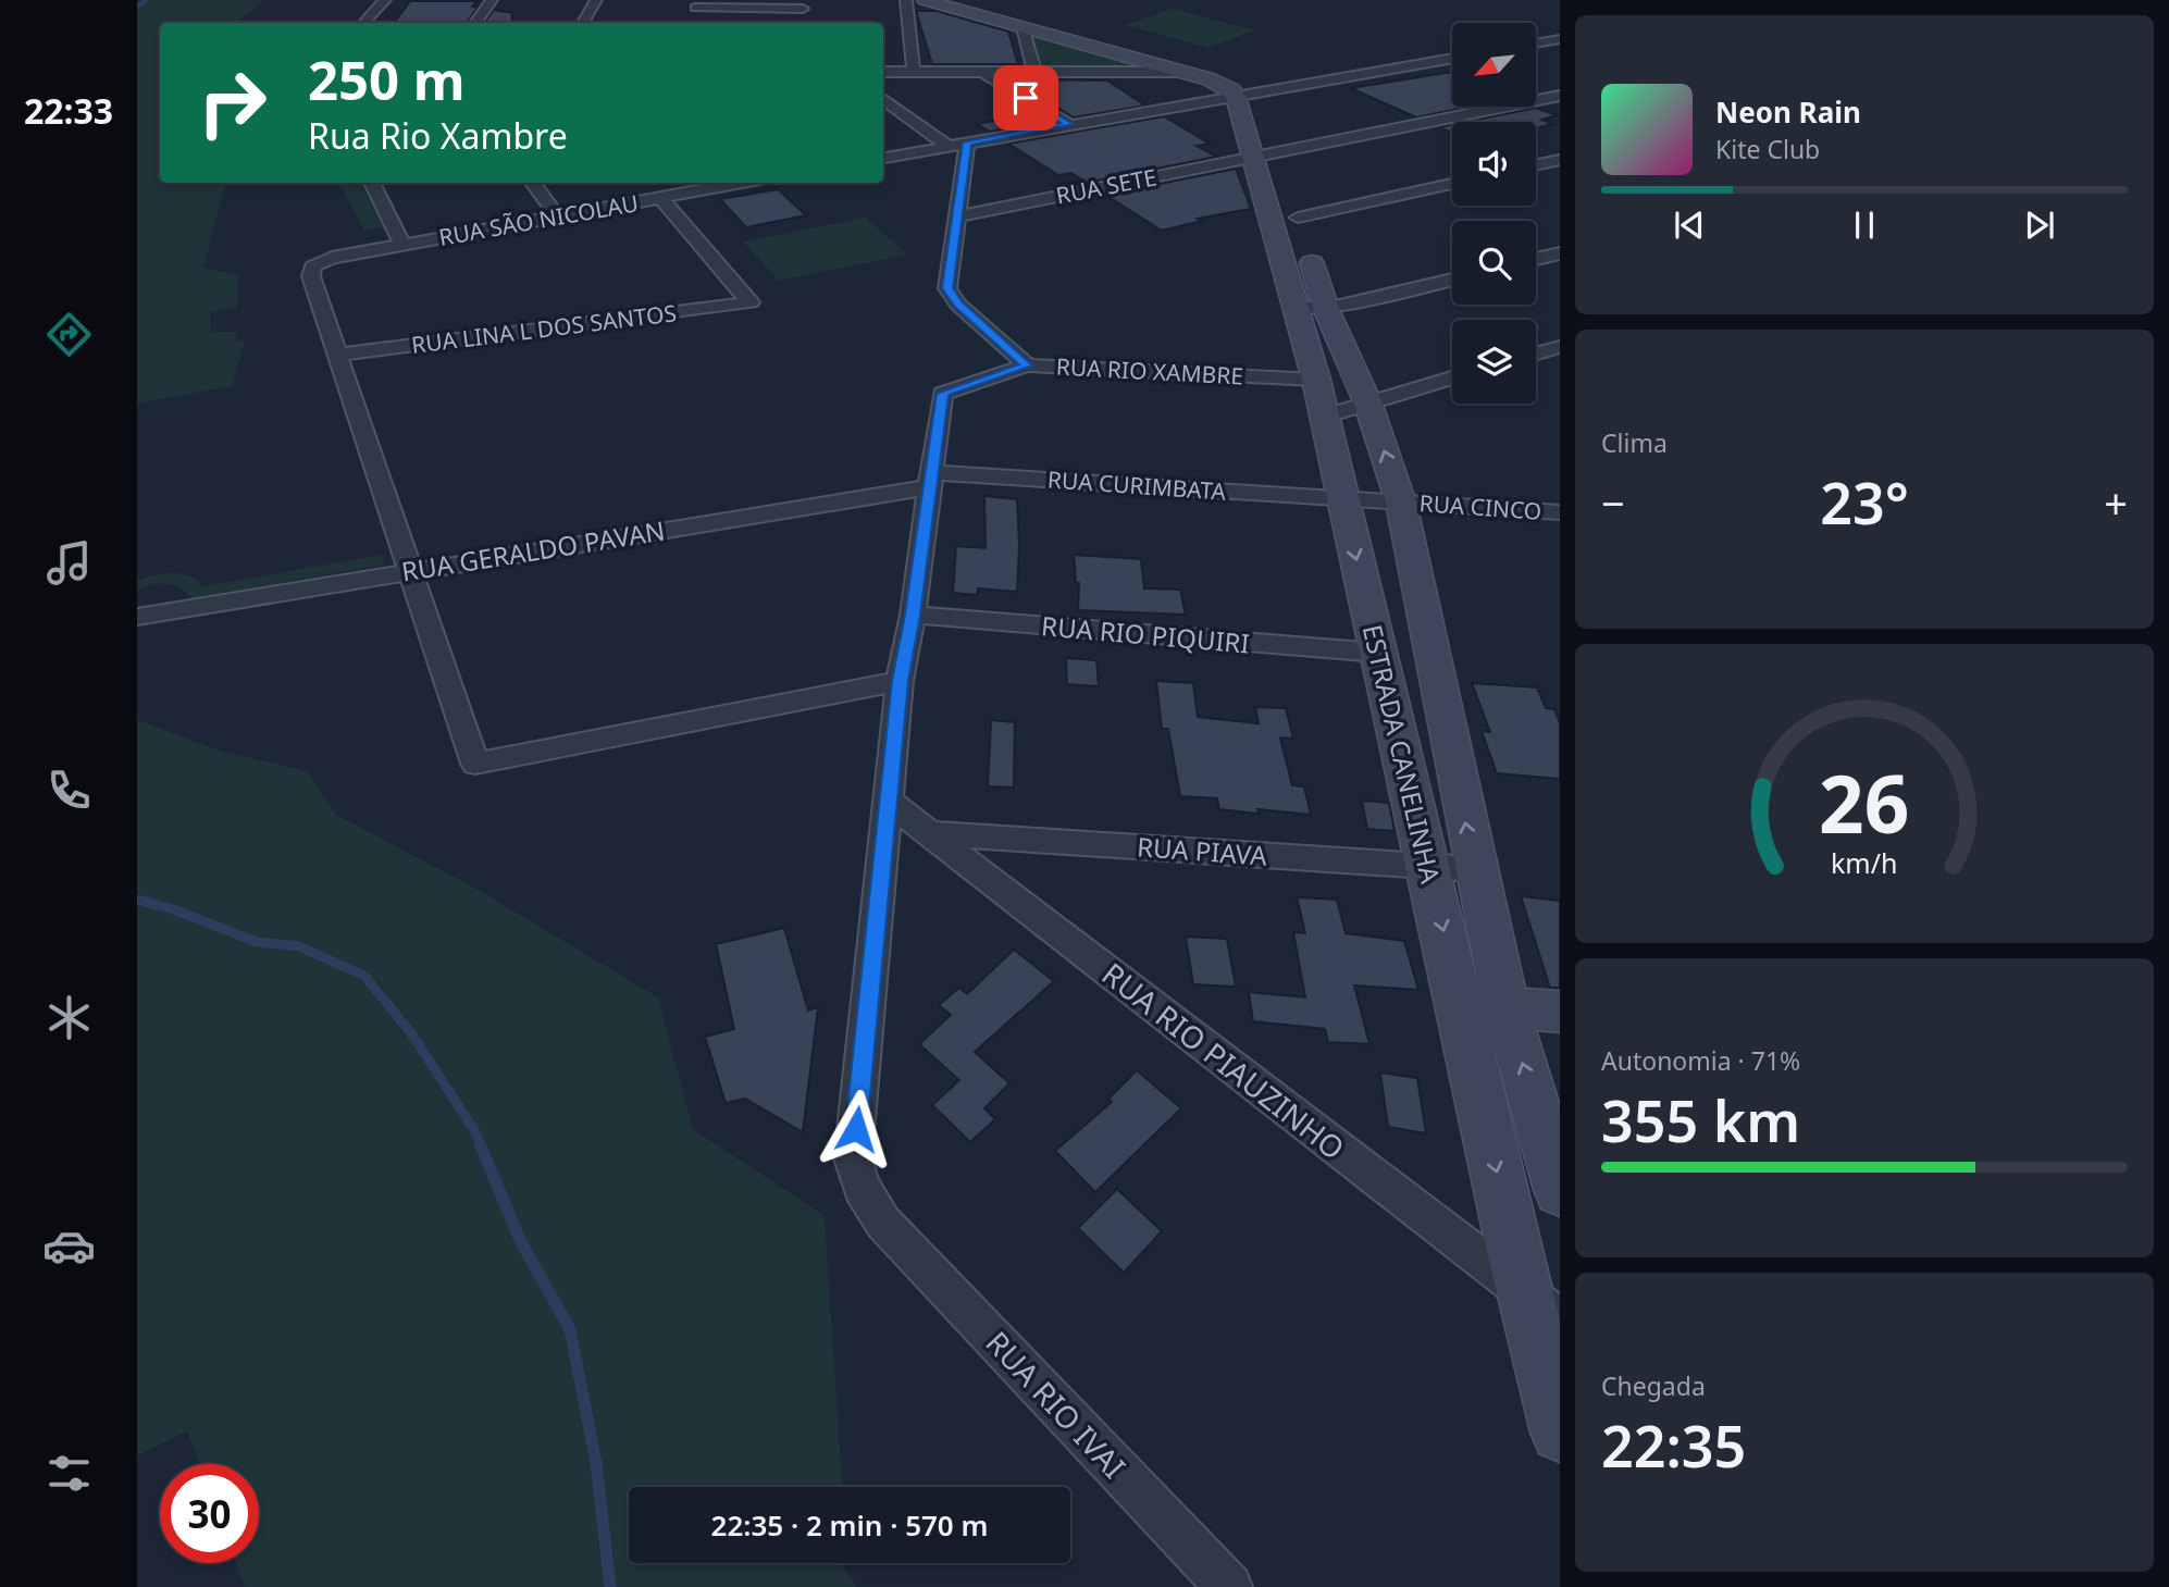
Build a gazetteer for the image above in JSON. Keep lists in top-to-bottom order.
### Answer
{
  "streets": {
    "street": [
      "RUA SETE",
      "RUA SÃO NICOLAU",
      "RUA LINA L DOS SANTOS",
      "RUA RIO XAMBRE",
      "RUA CURIMBATA",
      "RUA CINCO",
      "RUA GERALDO PAVAN",
      "RUA RIO PIQUIRI",
      "ESTRADA CANELINHA",
      "RUA PIAVA",
      "RUA RIO PIAUZINHO",
      "RUA RIO IVAI"
    ]
  },
  "crossings": [
    ["RUA SETE", "ESTRADA CANELINHA"],
    ["RUA SÃO NICOLAU", "RUA LINA L DOS SANTOS"],
    ["RUA RIO XAMBRE", "ESTRADA CANELINHA"],
    ["RUA RIO XAMBRE", "RUA RIO IVAI"],
    ["RUA CURIMBATA", "RUA CINCO"],
    ["RUA CURIMBATA", "RUA GERALDO PAVAN"],
    ["RUA CURIMBATA", "ESTRADA CANELINHA"],
    ["RUA CURIMBATA", "RUA RIO IVAI"],
    ["RUA CINCO", "ESTRADA CANELINHA"],
    ["RUA GERALDO PAVAN", "RUA RIO IVAI"],
    ["RUA RIO PIQUIRI", "ESTRADA CANELINHA"],
    ["RUA RIO PIQUIRI", "RUA RIO IVAI"],
    ["ESTRADA CANELINHA", "RUA PIAVA"],
    ["ESTRADA CANELINHA", "RUA RIO PIAUZINHO"],
    ["RUA PIAVA", "RUA RIO PIAUZINHO"],
    ["RUA RIO PIAUZINHO", "RUA RIO IVAI"]
  ],
  "north": "bottom left",
  "page": {
    "tabs": "22:33",
    "turn": ["250 m", "Rua Rio Xambre"],
    "song": ["Neon Rain", "Kite Club"],
    "tile": [
      "Clima",
      ["Autonomia · 71%", "355 km"],
      ["Chegada", "22:35"]
    ],
    "heat": ["−", "23°", "+"],
    "limit": "30",
    "trip": "22:35 · 2 min · 570 m",
    "gauge": ["26", "km/h"]
  }
}
